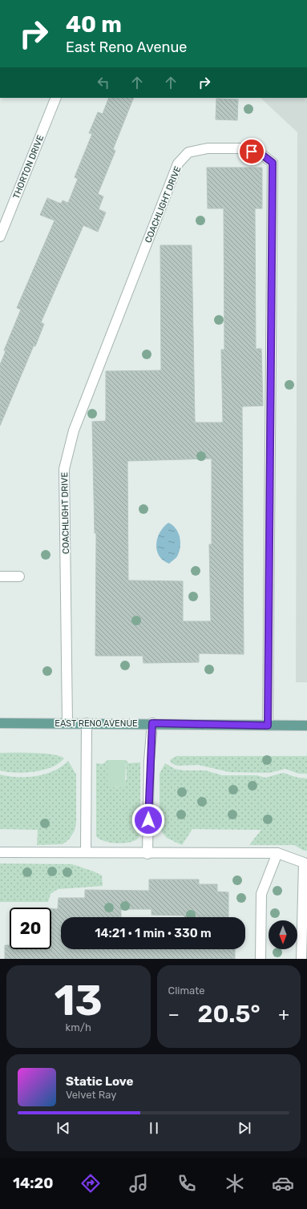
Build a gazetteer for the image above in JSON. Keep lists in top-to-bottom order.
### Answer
{
  "streets": {
    "main road": ["EAST RENO AVENUE"],
    "street": ["THORTON DRIVE", "COACHLIGHT DRIVE"]
  },
  "crossings": [
    ["COACHLIGHT DRIVE", "EAST RENO AVENUE"]
  ],
  "north": "bottom",
  "page": {
    "turn": ["40 m", "East Reno Avenue"],
    "limit": "20",
    "trip": "14:21 · 1 min · 330 m",
    "tile": [
      ["13", "km/h"],
      "Climate"
    ],
    "heat": ["−", "20.5°", "+"],
    "song": ["Static Love", "Velvet Ray"],
    "tabs": "14:20"
  }
}
